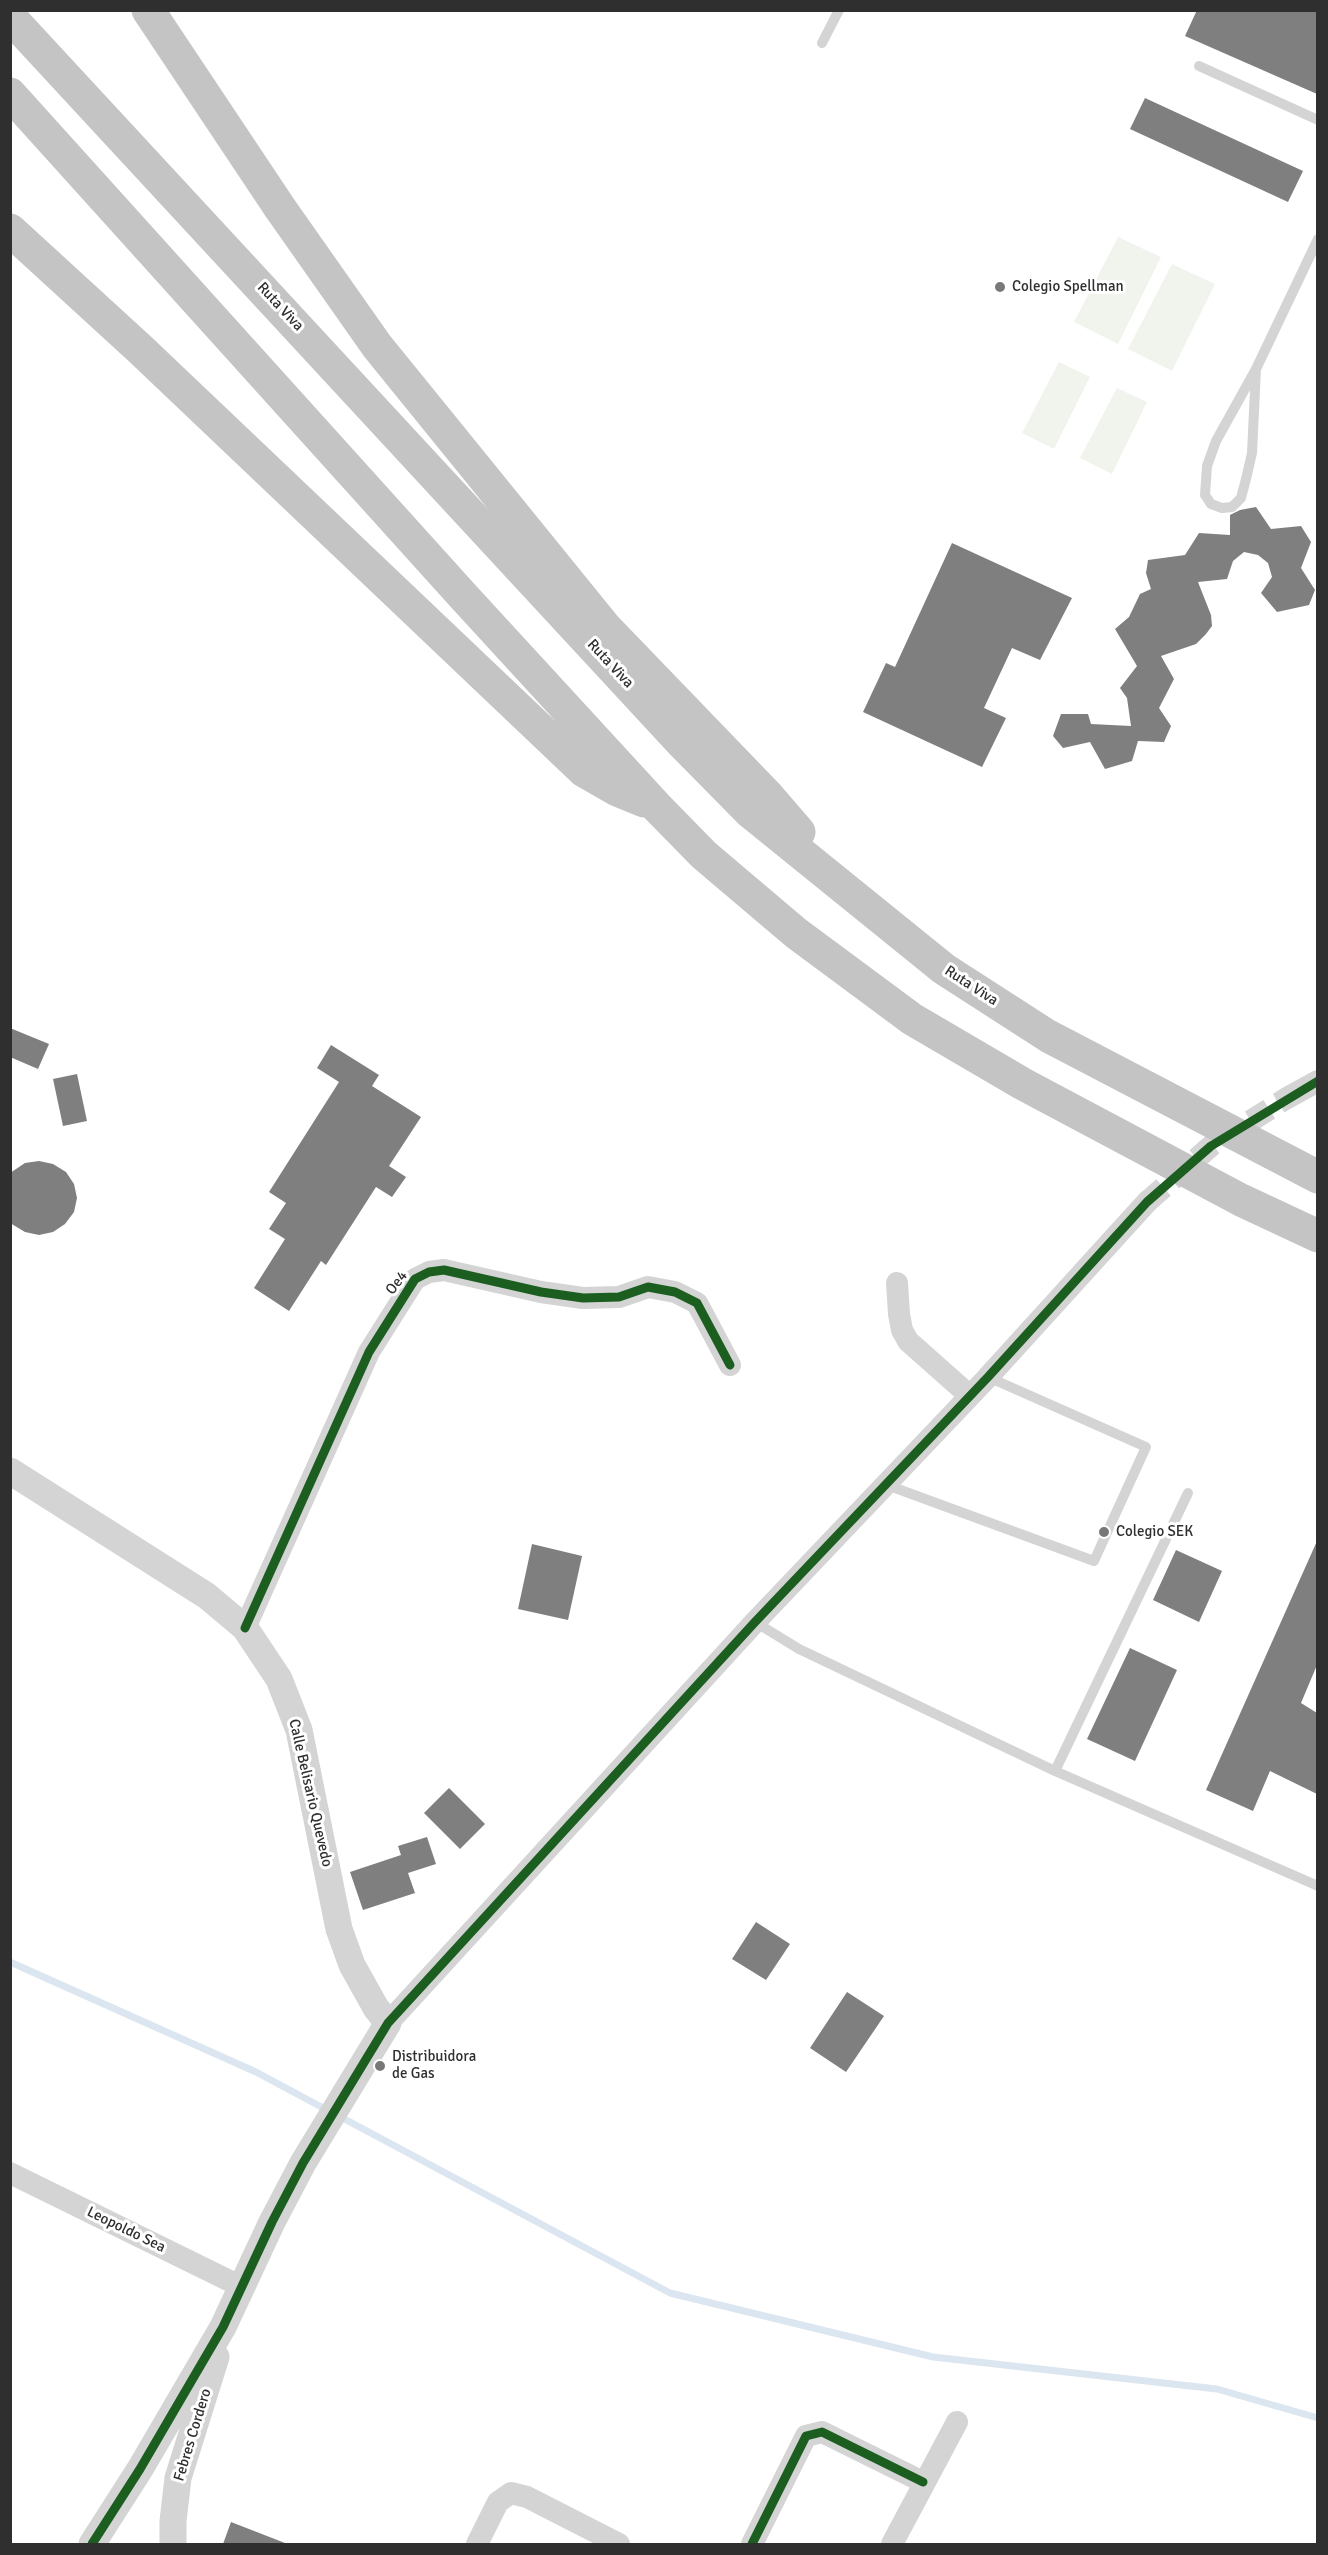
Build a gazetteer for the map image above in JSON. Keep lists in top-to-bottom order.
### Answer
{
  "streets": {
    "highway": ["Ruta Viva"],
    "street": [
      "Oe4",
      "Calle Belisario Quevedo",
      "Leopoldo Sea",
      "Febres Cordero"
    ]
  },
  "crossings": [
    ["Oe4", "Calle Belisario Quevedo"]
  ],
  "places": ["Colegio Spellman", "Colegio SEK", "Distribuidora de Gas"]
}
